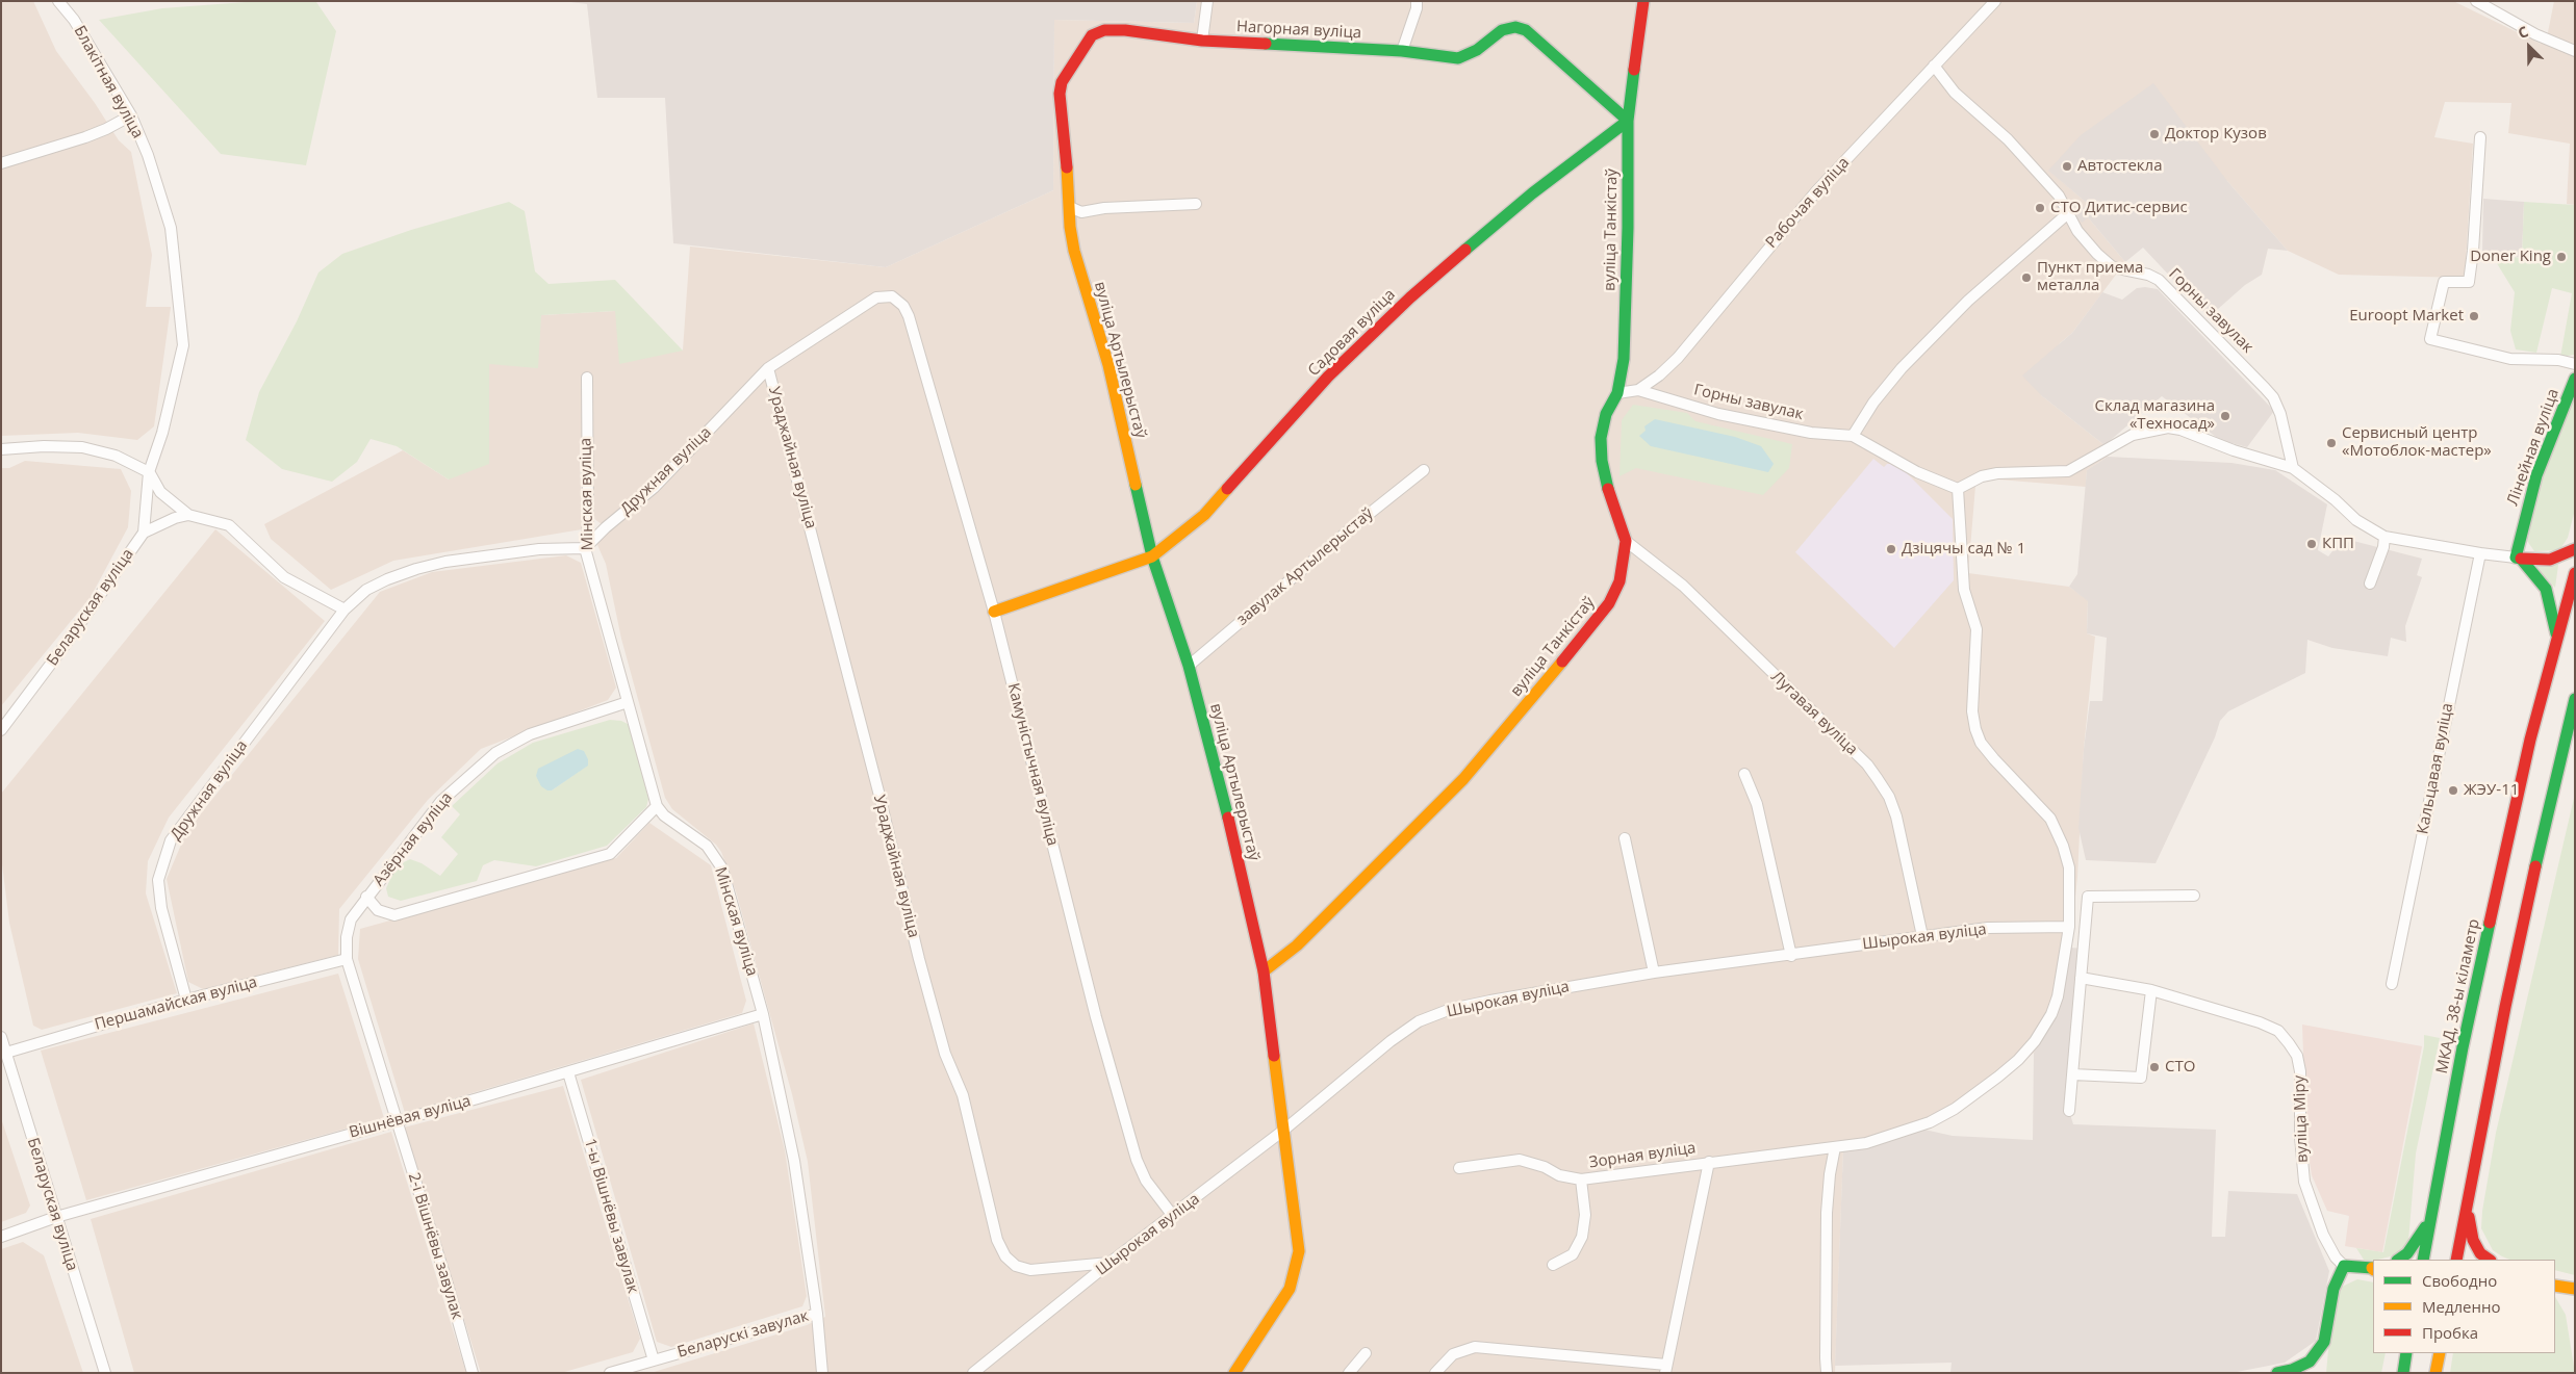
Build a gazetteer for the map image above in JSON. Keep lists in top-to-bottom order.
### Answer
{
  "streets": {
    "main road": [
      "Нагорная вуліца",
      "вуліца Танкістаў",
      "Садовая вуліца",
      "вуліца Артылерыстаў",
      "Лінейная вуліца",
      "МКАД, 38-ы кіламетр"
    ],
    "street": [
      "Блакітная вуліца",
      "Рабочая вуліца",
      "Горны завулак",
      "Ураджайная вуліца",
      "Дружная вуліца",
      "Мінская вуліца",
      "завулак Артылерыстаў",
      "Беларуская вуліца",
      "Лугавая вуліца",
      "Камуністычная вуліца",
      "Кальцавая вуліца",
      "Азёрная вуліца",
      "Шырокая вуліца",
      "Першамайская вуліца",
      "Вішнёвая вуліца",
      "вуліца Міру",
      "Зорная вуліца",
      "1-ы Вішнёвы завулак",
      "2-і Вішнёвы завулак",
      "Беларускі завулак"
    ]
  },
  "crossings": [
    ["Нагорная вуліца", "вуліца Танкістаў"],
    ["Нагорная вуліца", "Садовая вуліца"],
    ["Нагорная вуліца", "вуліца Артылерыстаў"],
    ["Блакітная вуліца", "Беларуская вуліца"],
    ["Рабочая вуліца", "вуліца Танкістаў"],
    ["Рабочая вуліца", "Горны завулак"],
    ["вуліца Танкістаў", "Садовая вуліца"],
    ["вуліца Танкістаў", "вуліца Артылерыстаў"],
    ["вуліца Танкістаў", "Лугавая вуліца"],
    ["Садовая вуліца", "вуліца Артылерыстаў"],
    ["Садовая вуліца", "Камуністычная вуліца"],
    ["вуліца Артылерыстаў", "завулак Артылерыстаў"],
    ["вуліца Артылерыстаў", "Шырокая вуліца"],
    ["Ураджайная вуліца", "Дружная вуліца"],
    ["Ураджайная вуліца", "Шырокая вуліца"],
    ["Дружная вуліца", "Мінская вуліца"],
    ["Дружная вуліца", "Камуністычная вуліца"],
    ["Дружная вуліца", "Першамайская вуліца"],
    ["Мінская вуліца", "Азёрная вуліца"],
    ["Мінская вуліца", "Вішнёвая вуліца"],
    ["Мінская вуліца", "Беларускі завулак"],
    ["Беларуская вуліца", "Першамайская вуліца"],
    ["Беларуская вуліца", "Вішнёвая вуліца"],
    ["Лугавая вуліца", "Шырокая вуліца"],
    ["Камуністычная вуліца", "Шырокая вуліца"],
    ["Азёрная вуліца", "Першамайская вуліца"],
    ["Азёрная вуліца", "Вішнёвая вуліца"],
    ["Азёрная вуліца", "2-і Вішнёвы завулак"],
    ["Шырокая вуліца", "Зорная вуліца"],
    ["Вішнёвая вуліца", "1-ы Вішнёвы завулак"],
    ["Вішнёвая вуліца", "2-і Вішнёвы завулак"],
    ["1-ы Вішнёвы завулак", "Беларускі завулак"]
  ],
  "places": [
    "Доктор Кузов",
    "Автостекла",
    "СТО Дитис-сервис",
    "Doner King",
    "Пункт приема металла",
    "Euroopt Market",
    "Склад магазина «Техносад»",
    "Сервисный центр «Мотоблок-мастер»",
    "КПП",
    "Дзіцячы сад № 1",
    "ЖЭУ-11",
    "СТО"
  ],
  "legend": ["Свободно", "Медленно", "Пробка"],
  "north": "top left"
}
